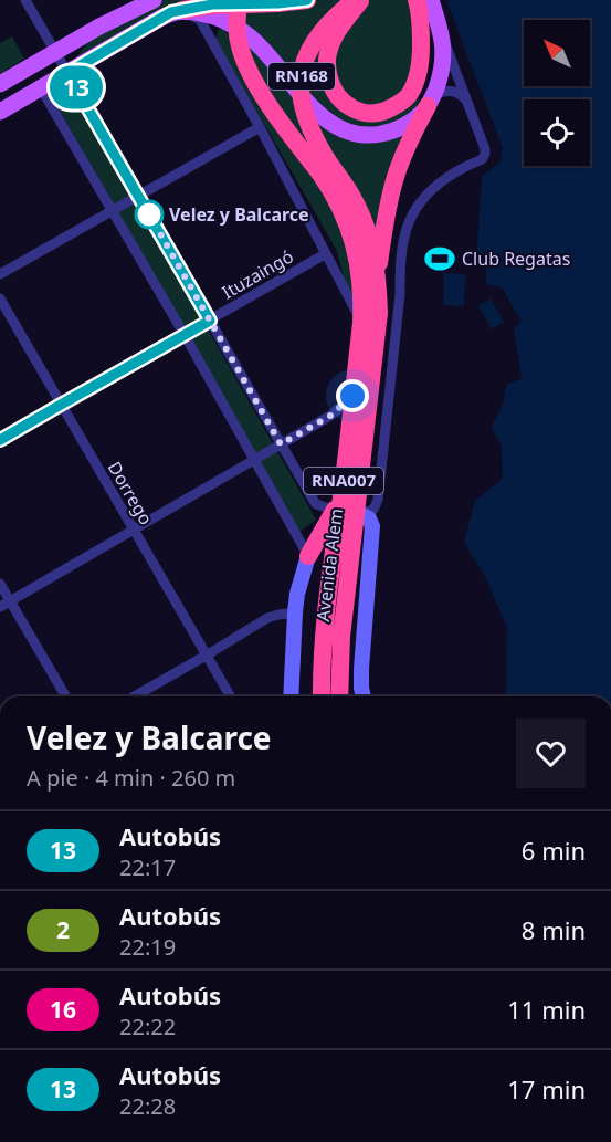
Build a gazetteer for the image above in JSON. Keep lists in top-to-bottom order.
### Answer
{
  "streets": {
    "highway": ["RN168", "RNA007", "Avenida Alem"],
    "street": ["Ituzaingó", "Dorrego"]
  },
  "crossings": [
    ["RN168", "RNA007"],
    ["RN168", "Avenida Alem"],
    ["Ituzaingó", "Dorrego"],
    ["RNA007", "Avenida Alem"]
  ],
  "places": {
    "other": ["Velez y Balcarce"],
    "sports": ["Club Regatas"]
  },
  "lines": ["bus line 13"],
  "north": "top left",
  "page": {
    "on_map": "13",
    "heading": ["Velez y Balcarce", "A pie · 4 min · 260 m"],
    "list": [
      {
        "mark": "13",
        "name": "Autobús",
        "note": "22:17",
        "value": "6 min"
      },
      {
        "mark": "2",
        "name": "Autobús",
        "note": "22:19",
        "value": "8 min"
      },
      {
        "mark": "16",
        "name": "Autobús",
        "note": "22:22",
        "value": "11 min"
      },
      {
        "mark": "13",
        "name": "Autobús",
        "note": "22:28",
        "value": "17 min"
      }
    ]
  }
}
